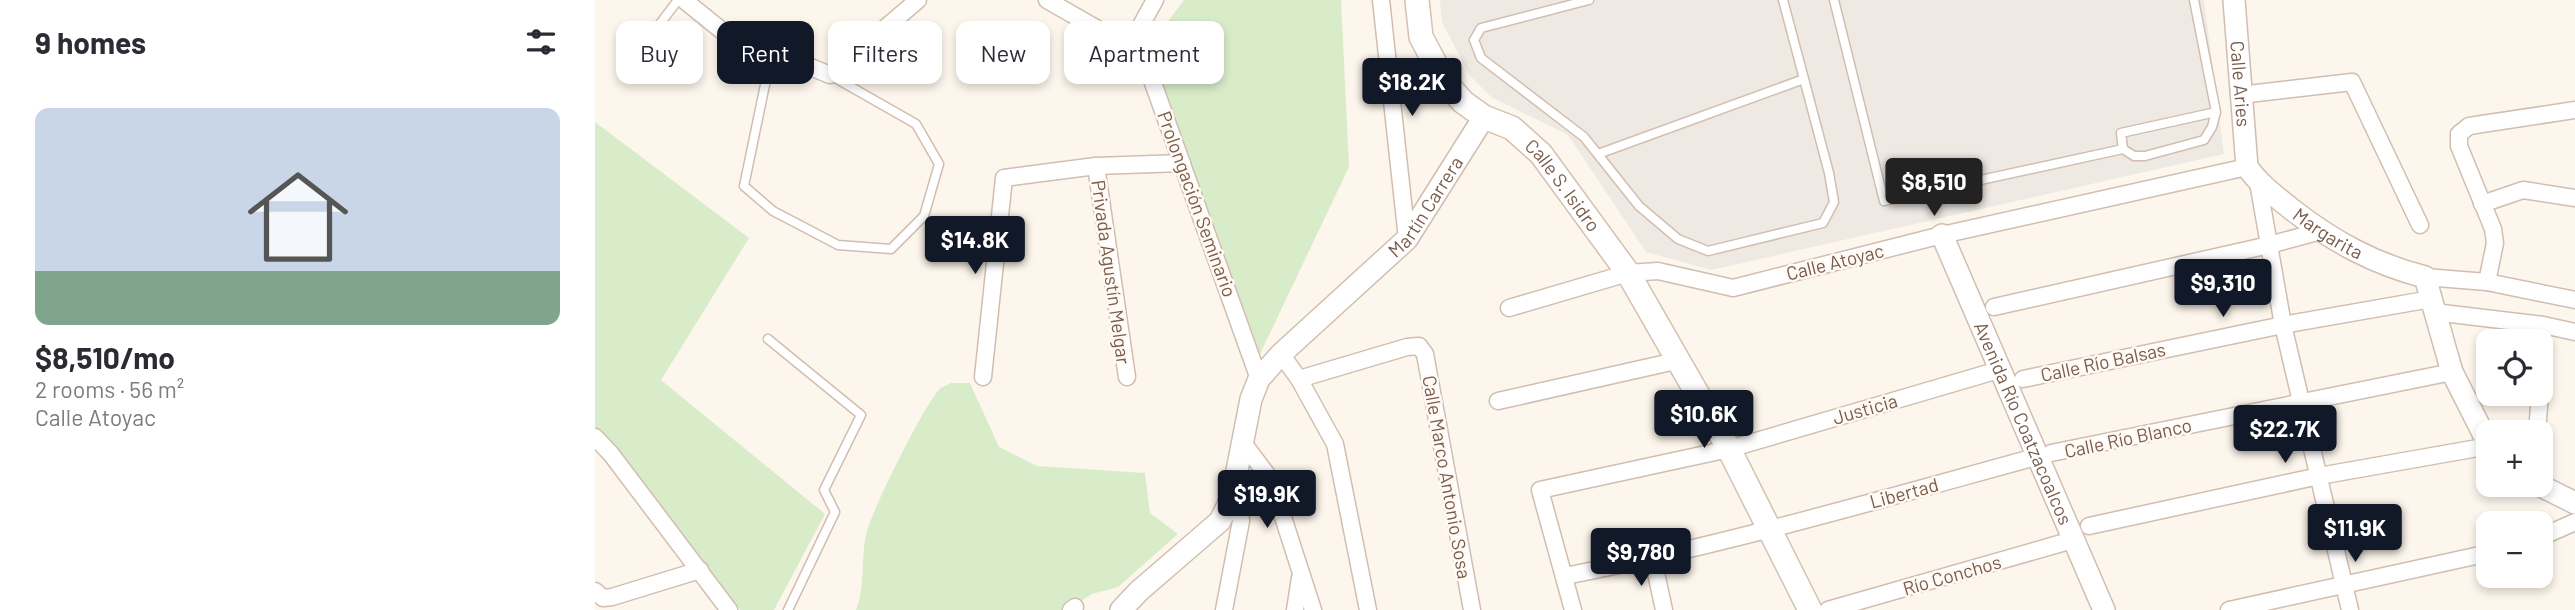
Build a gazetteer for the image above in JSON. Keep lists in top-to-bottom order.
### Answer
{
  "streets": {
    "main road": ["Calle S. Isidro"],
    "street": [
      "Calle Aries",
      "Prolongación Seminario",
      "Martín Carrera",
      "Margarita",
      "Calle Atoyac",
      "Privada Agustín Melgar",
      "Calle Río Balsas",
      "Justicia",
      "Avenida Río Coatzacoalcos",
      "Calle Río Blanco",
      "Calle Marco Antonio Sosa",
      "Libertad",
      "Río Conchos"
    ]
  },
  "crossings": [
    ["Calle Aries", "Margarita"],
    ["Calle Aries", "Calle Atoyac"],
    ["Calle S. Isidro", "Martín Carrera"],
    ["Calle S. Isidro", "Calle Atoyac"],
    ["Calle S. Isidro", "Justicia"],
    ["Calle S. Isidro", "Libertad"],
    ["Prolongación Seminario", "Martín Carrera"],
    ["Margarita", "Calle Atoyac"],
    ["Calle Atoyac", "Avenida Río Coatzacoalcos"],
    ["Justicia", "Avenida Río Coatzacoalcos"],
    ["Justicia", "Libertad"],
    ["Avenida Río Coatzacoalcos", "Calle Río Blanco"],
    ["Avenida Río Coatzacoalcos", "Libertad"],
    ["Avenida Río Coatzacoalcos", "Río Conchos"],
    ["Calle Río Blanco", "Libertad"]
  ],
  "page": {
    "heading": "9 homes",
    "chip": [
      "Buy",
      "Rent",
      "Filters",
      "New",
      "Apartment"
    ],
    "price": [
      "$18.2K",
      "$8,510",
      "$14.8K",
      "$9,310",
      "$10.6K",
      "$22.7K",
      "$19.9K",
      "$11.9K",
      "$9,780"
    ],
    "list": [
      {
        "name": "$8,510/mo",
        "note": "2 rooms · 56 m² · Calle Atoyac"
      }
    ],
    "map_buttons": ["+", "−"]
  }
}
